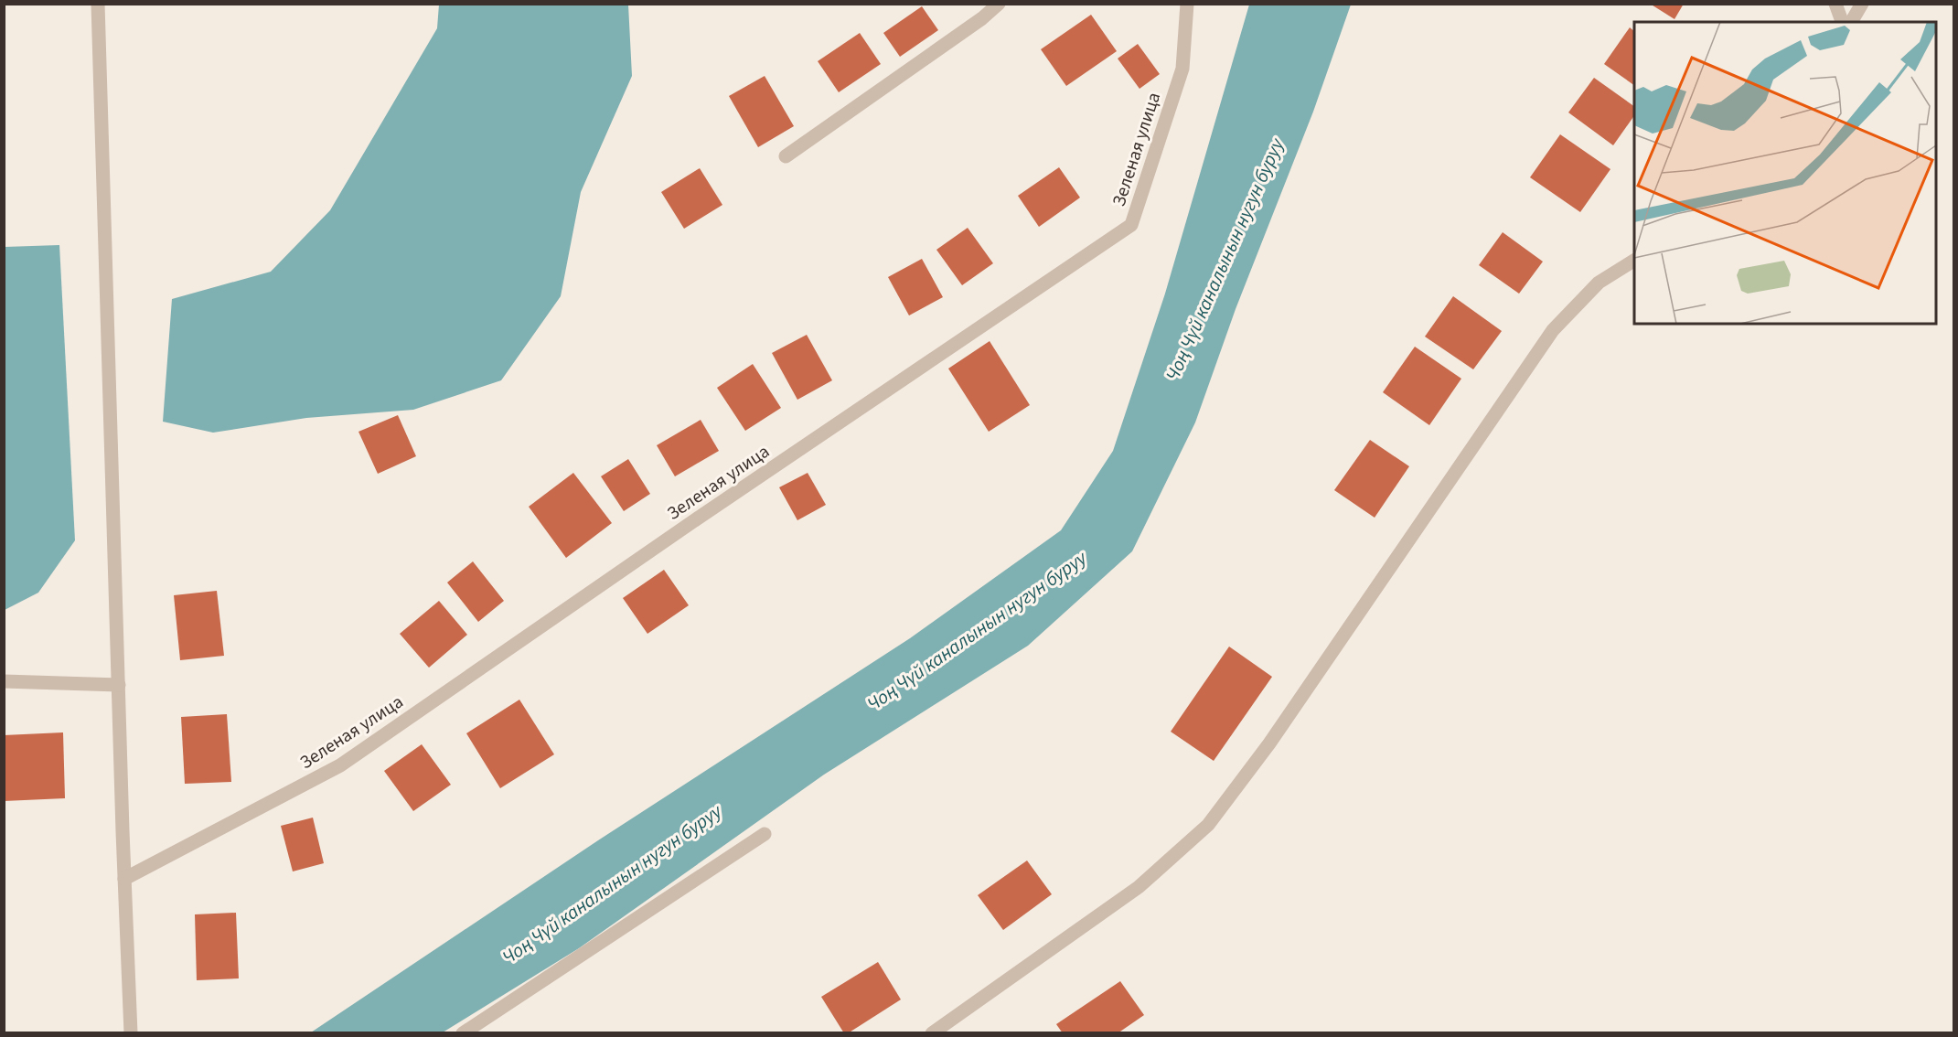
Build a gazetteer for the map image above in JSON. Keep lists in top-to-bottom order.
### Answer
{
  "streets": {
    "street": ["Зеленая улица"]
  },
  "water": ["Чоң Чүй каналынын нугун буруу"]
}
